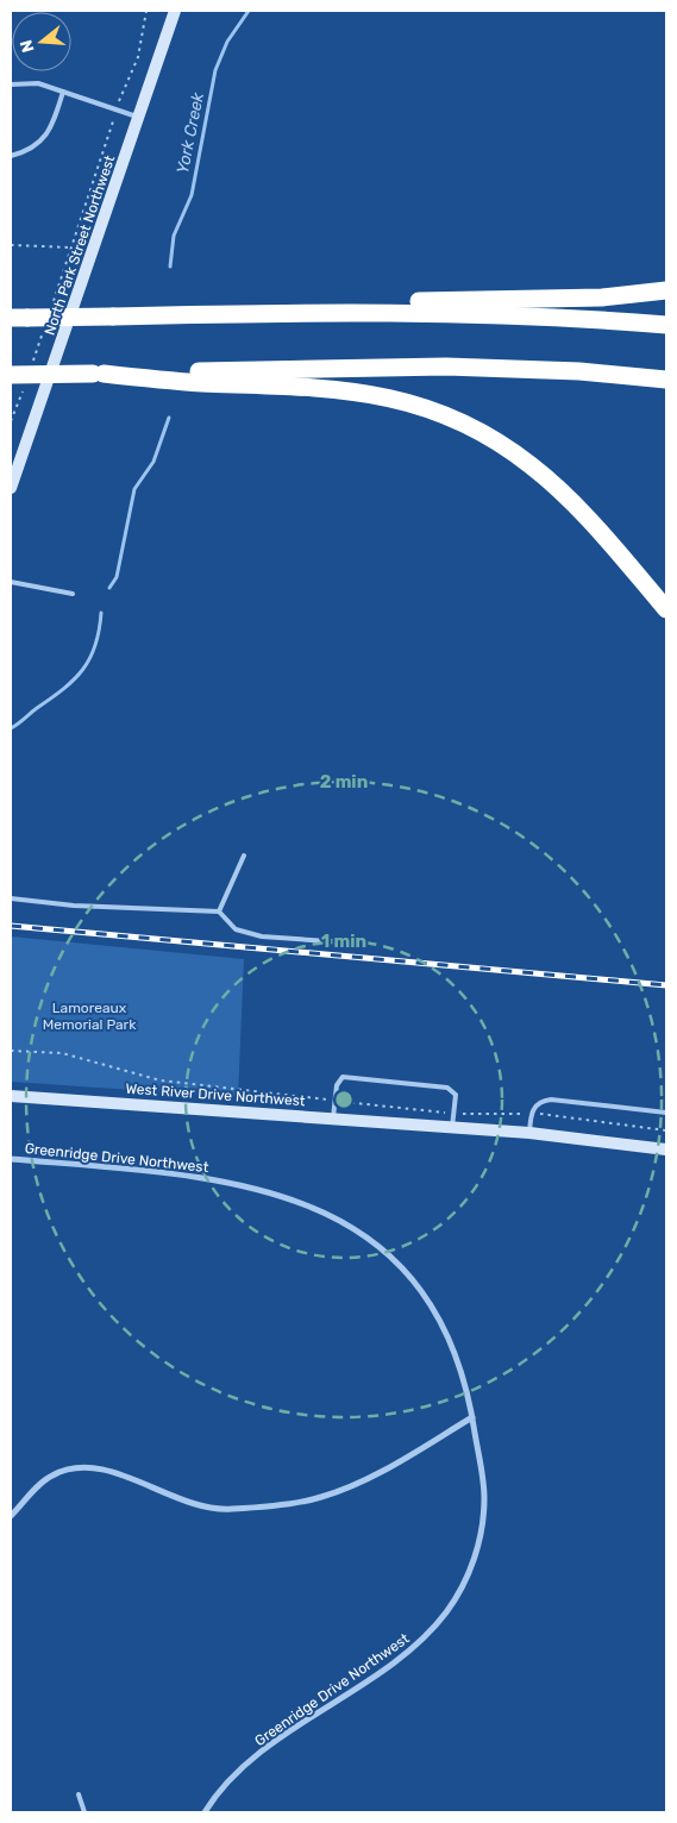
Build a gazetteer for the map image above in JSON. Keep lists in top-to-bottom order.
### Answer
{
  "streets": {
    "main road": ["North Park Street Northwest", "West River Drive Northwest"],
    "street": ["Greenridge Drive Northwest"]
  },
  "water": ["York Creek"],
  "parks": ["Lamoreaux Memorial Park"],
  "north": "left",
  "rings": ["2 min", "1 min"]
}
